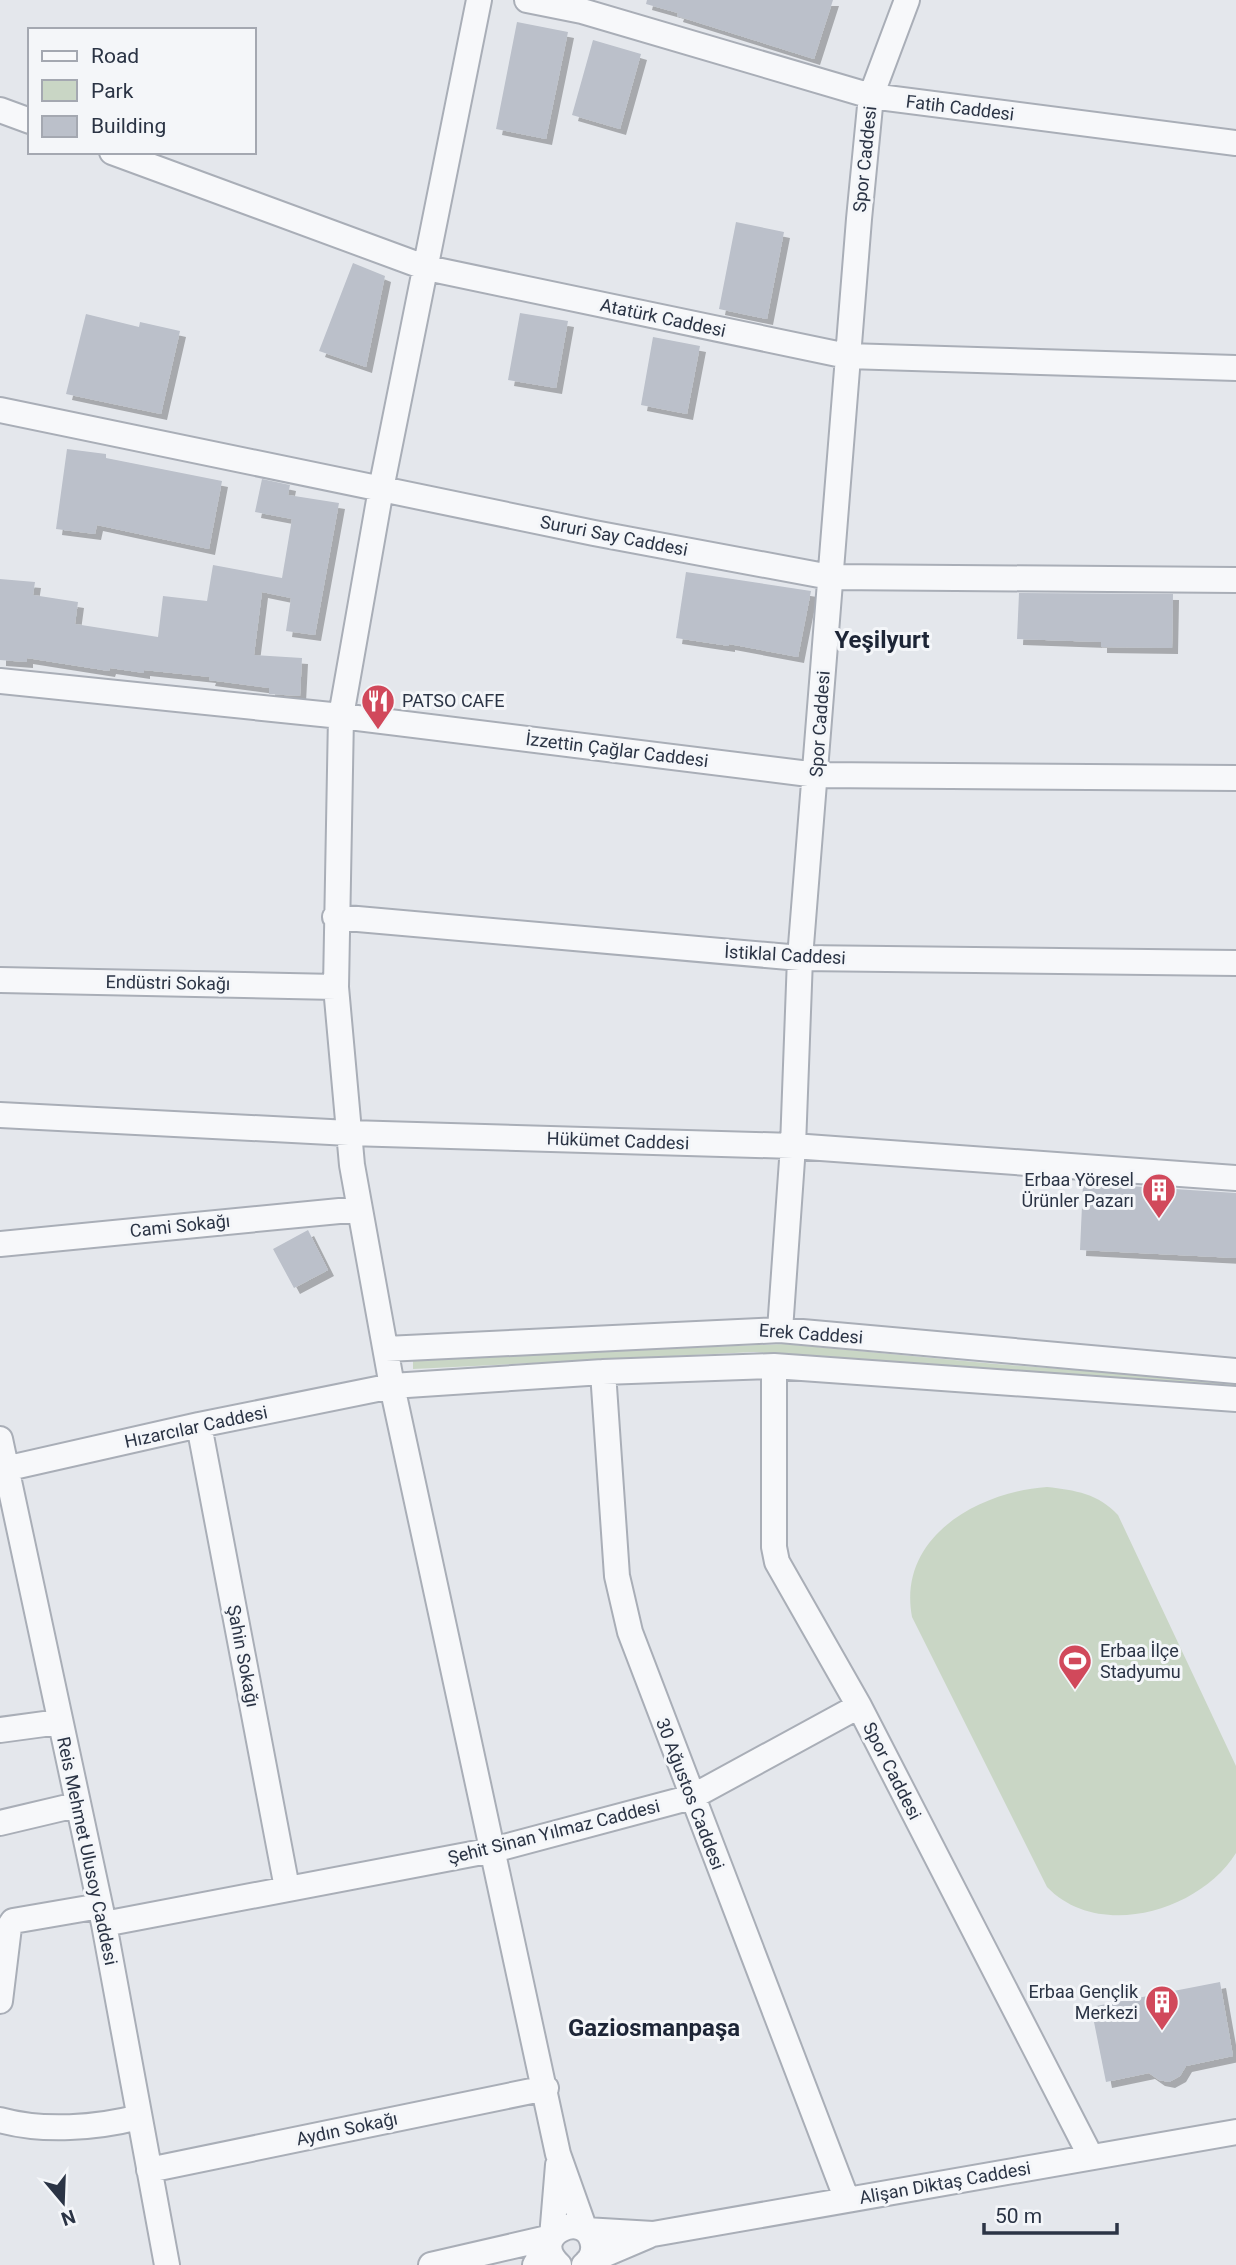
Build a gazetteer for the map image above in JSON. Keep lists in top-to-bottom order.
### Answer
{
  "streets": {
    "street": [
      "Fatih Caddesi",
      "Spor Caddesi",
      "Atatürk Caddesi",
      "Sururi Say Caddesi",
      "İzzettin Çağlar Caddesi",
      "İstiklal Caddesi",
      "Endüstri Sokağı",
      "Hükümet Caddesi",
      "Cami Sokağı",
      "Erek Caddesi",
      "Hızarcılar Caddesi",
      "Şahin Sokağı",
      "30 Ağustos Caddesi",
      "Şehit Sinan Yılmaz Caddesi",
      "Reis Mehmet Ulusoy Caddesi",
      "Aydın Sokağı",
      "Alişan Diktaş Caddesi"
    ]
  },
  "crossings": [
    ["Fatih Caddesi", "Spor Caddesi"],
    ["Spor Caddesi", "Atatürk Caddesi"],
    ["Spor Caddesi", "Sururi Say Caddesi"],
    ["Spor Caddesi", "İzzettin Çağlar Caddesi"],
    ["Spor Caddesi", "İstiklal Caddesi"],
    ["Spor Caddesi", "Hükümet Caddesi"],
    ["Spor Caddesi", "Erek Caddesi"],
    ["Spor Caddesi", "Şehit Sinan Yılmaz Caddesi"],
    ["Spor Caddesi", "Alişan Diktaş Caddesi"],
    ["Erek Caddesi", "Hızarcılar Caddesi"],
    ["Erek Caddesi", "30 Ağustos Caddesi"],
    ["Hızarcılar Caddesi", "Şahin Sokağı"],
    ["Hızarcılar Caddesi", "Reis Mehmet Ulusoy Caddesi"],
    ["Şahin Sokağı", "Şehit Sinan Yılmaz Caddesi"],
    ["30 Ağustos Caddesi", "Şehit Sinan Yılmaz Caddesi"],
    ["30 Ağustos Caddesi", "Alişan Diktaş Caddesi"],
    ["Şehit Sinan Yılmaz Caddesi", "Reis Mehmet Ulusoy Caddesi"],
    ["Reis Mehmet Ulusoy Caddesi", "Aydın Sokağı"]
  ],
  "districts": ["Yeşilyurt", "Gaziosmanpaşa"],
  "places": {
    "restaurant": ["PATSO CAFE"],
    "building": ["Erbaa Yöresel Ürünler Pazarı", "Erbaa Gençlik Merkezi"],
    "sports": ["Erbaa İlçe Stadyumu"]
  },
  "legend": ["Road", "Park", "Building"],
  "scale_bar": "50 m",
  "north": "bottom"
}
